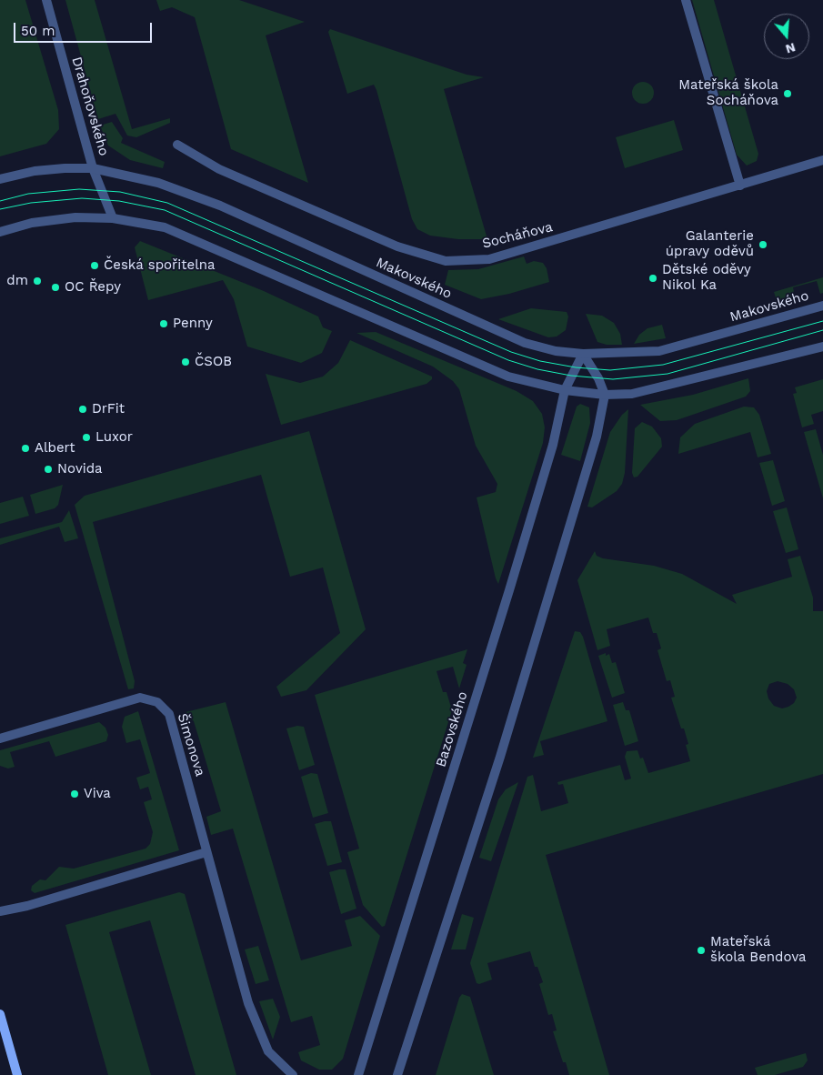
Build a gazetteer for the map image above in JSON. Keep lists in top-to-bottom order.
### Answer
{
  "streets": {
    "street": [
      "Drahoňovského",
      "Socháňova",
      "Makovského",
      "Bazovského",
      "Šimonova"
    ]
  },
  "crossings": [
    ["Drahoňovského", "Makovského"],
    ["Makovského", "Bazovského"]
  ],
  "places": [
    "Mateřská škola Socháňova",
    "Galanterie úpravy oděvů",
    "Česká spořitelna",
    "Dětské oděvy Nikol Ka",
    "dm",
    "OC Řepy",
    "Penny",
    "ČSOB",
    "DrFit",
    "Luxor",
    "Albert",
    "Novida",
    "Viva",
    "Mateřská škola Bendova"
  ],
  "scale_bar": "50 m",
  "north": "bottom"
}
